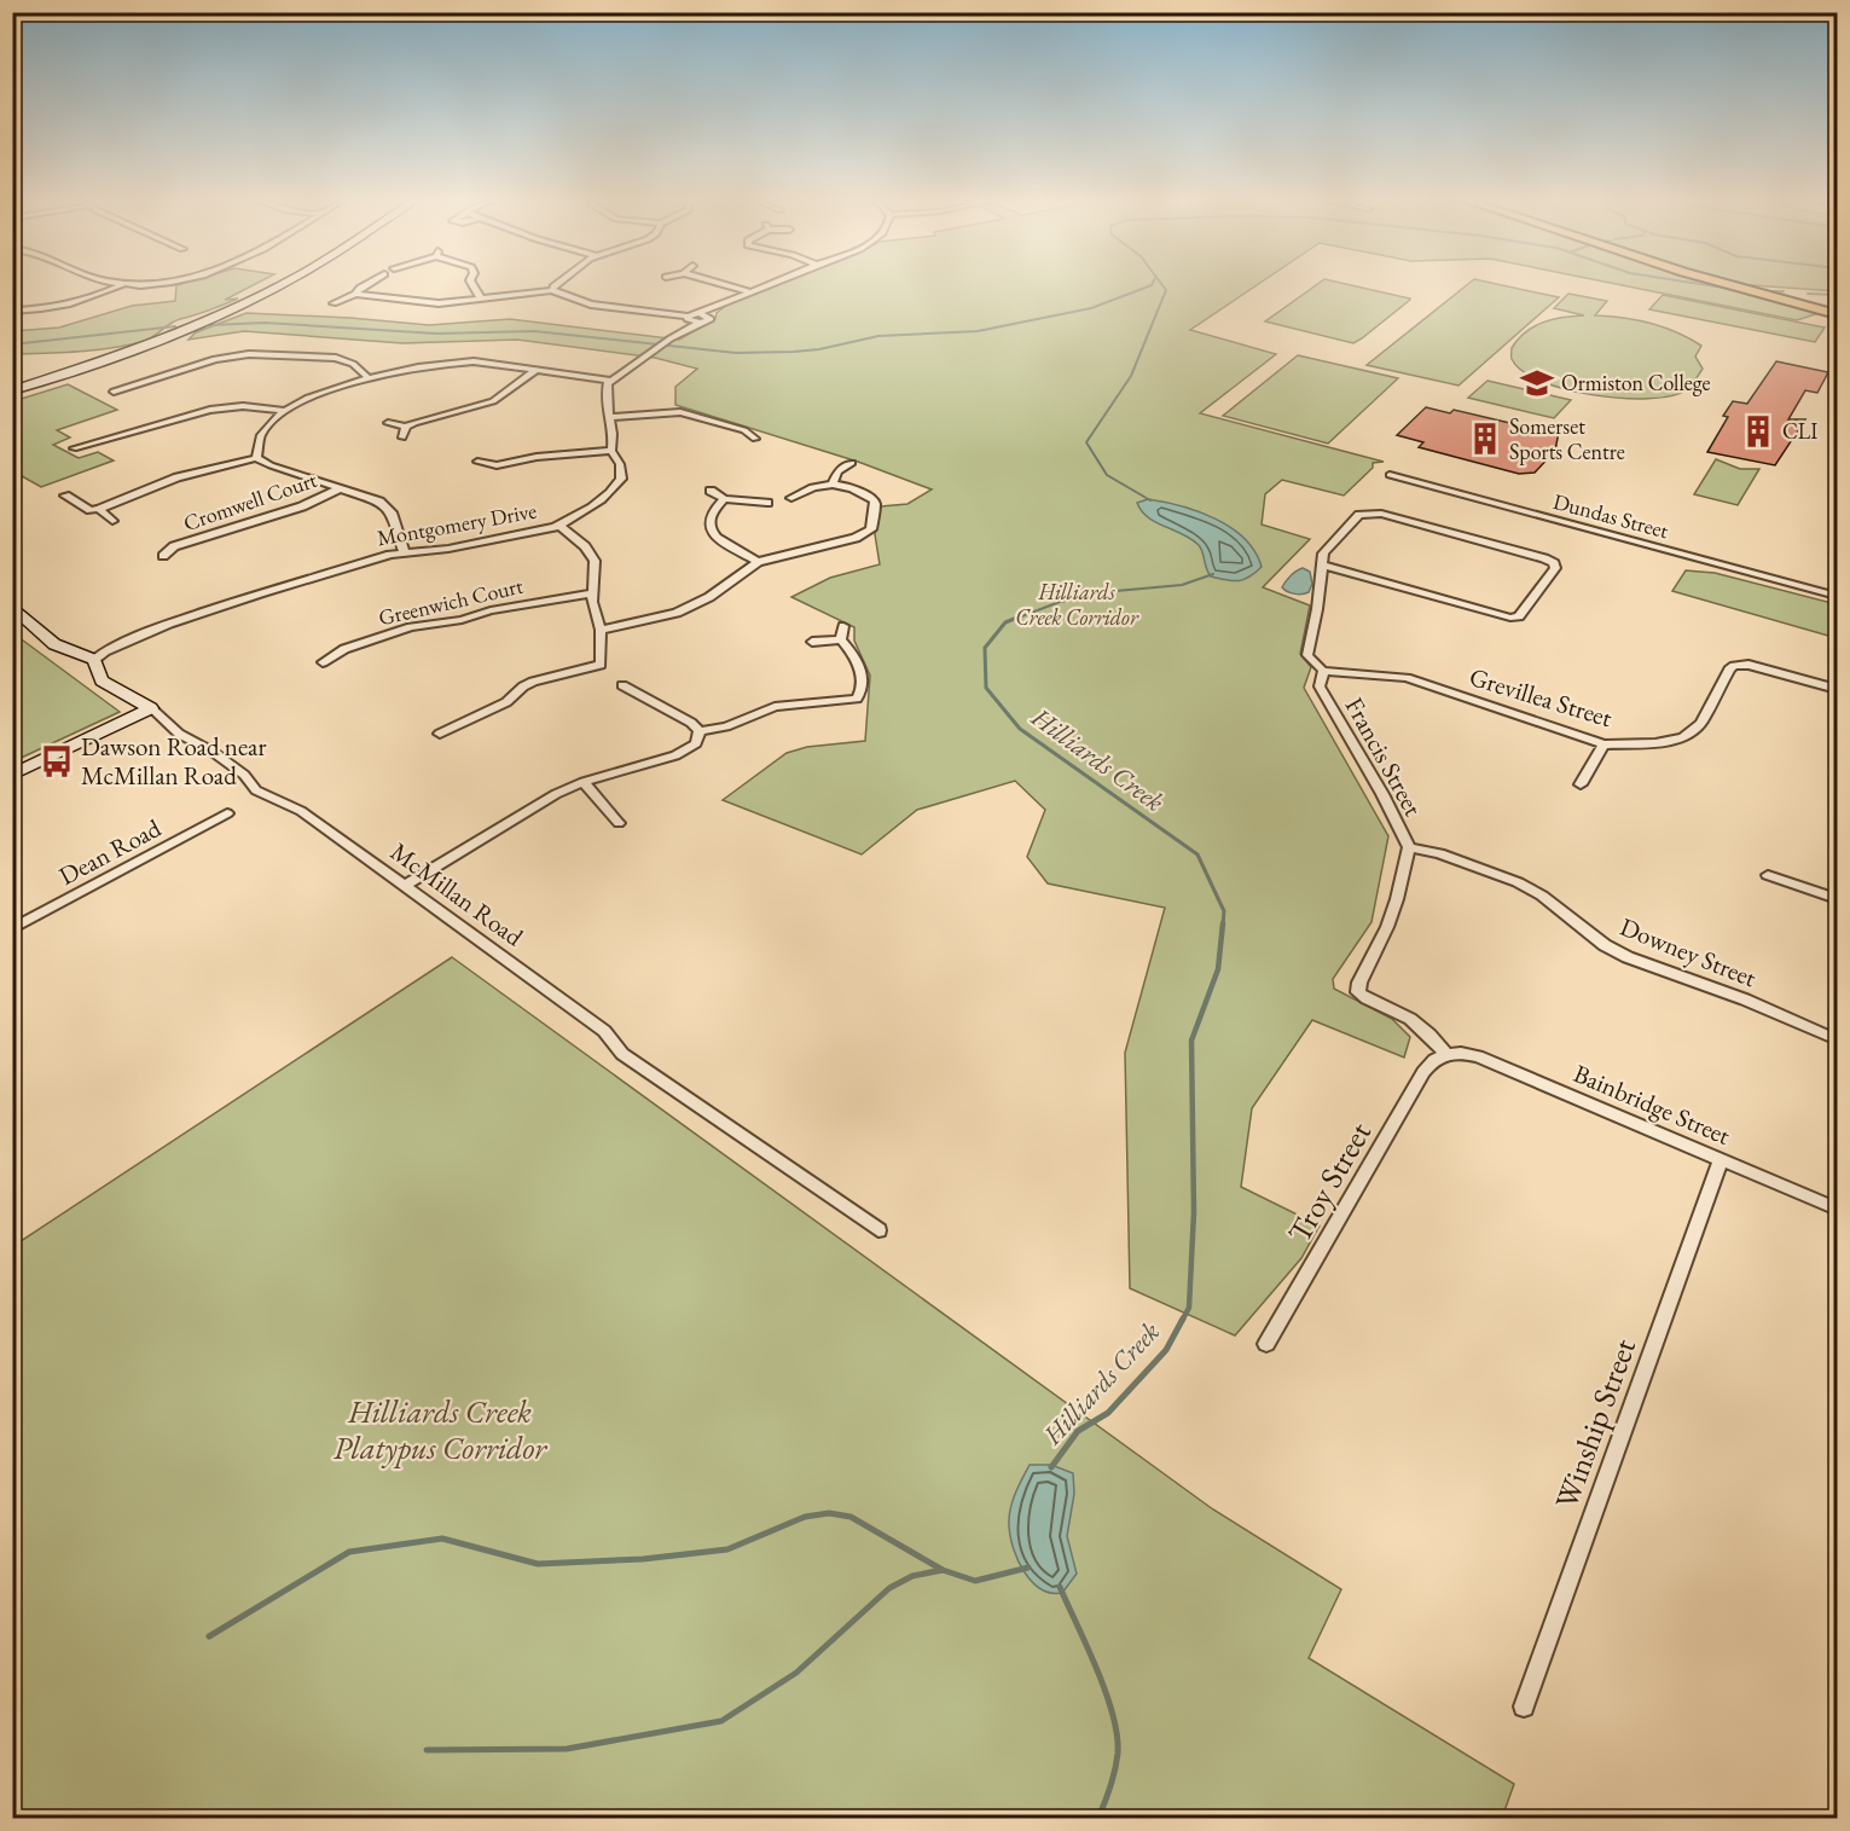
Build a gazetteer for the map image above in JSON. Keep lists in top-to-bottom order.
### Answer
{
  "streets": {
    "main road": ["McMillan Road"],
    "street": [
      "Cromwell Court",
      "Dundas Street",
      "Montgomery Drive",
      "Greenwich Court",
      "Grevillea Street",
      "Francis Street",
      "Dean Road",
      "Downey Street",
      "Bainbridge Street",
      "Troy Street",
      "Winship Street"
    ]
  },
  "crossings": [
    ["Montgomery Drive", "McMillan Road"],
    ["Grevillea Street", "Francis Street"],
    ["Francis Street", "Downey Street"],
    ["Francis Street", "Bainbridge Street"],
    ["Francis Street", "Troy Street"],
    ["Bainbridge Street", "Troy Street"],
    ["Bainbridge Street", "Winship Street"]
  ],
  "water": ["Hilliards Creek"],
  "parks": ["Hilliards Creek Corridor", "Hilliards Creek Platypus Corridor"],
  "places": {
    "school or university": ["Ormiston College"],
    "building": ["CLI", "Somerset Sports Centre"],
    "bus stop": ["Dawson Road near McMillan Road"]
  }
}
